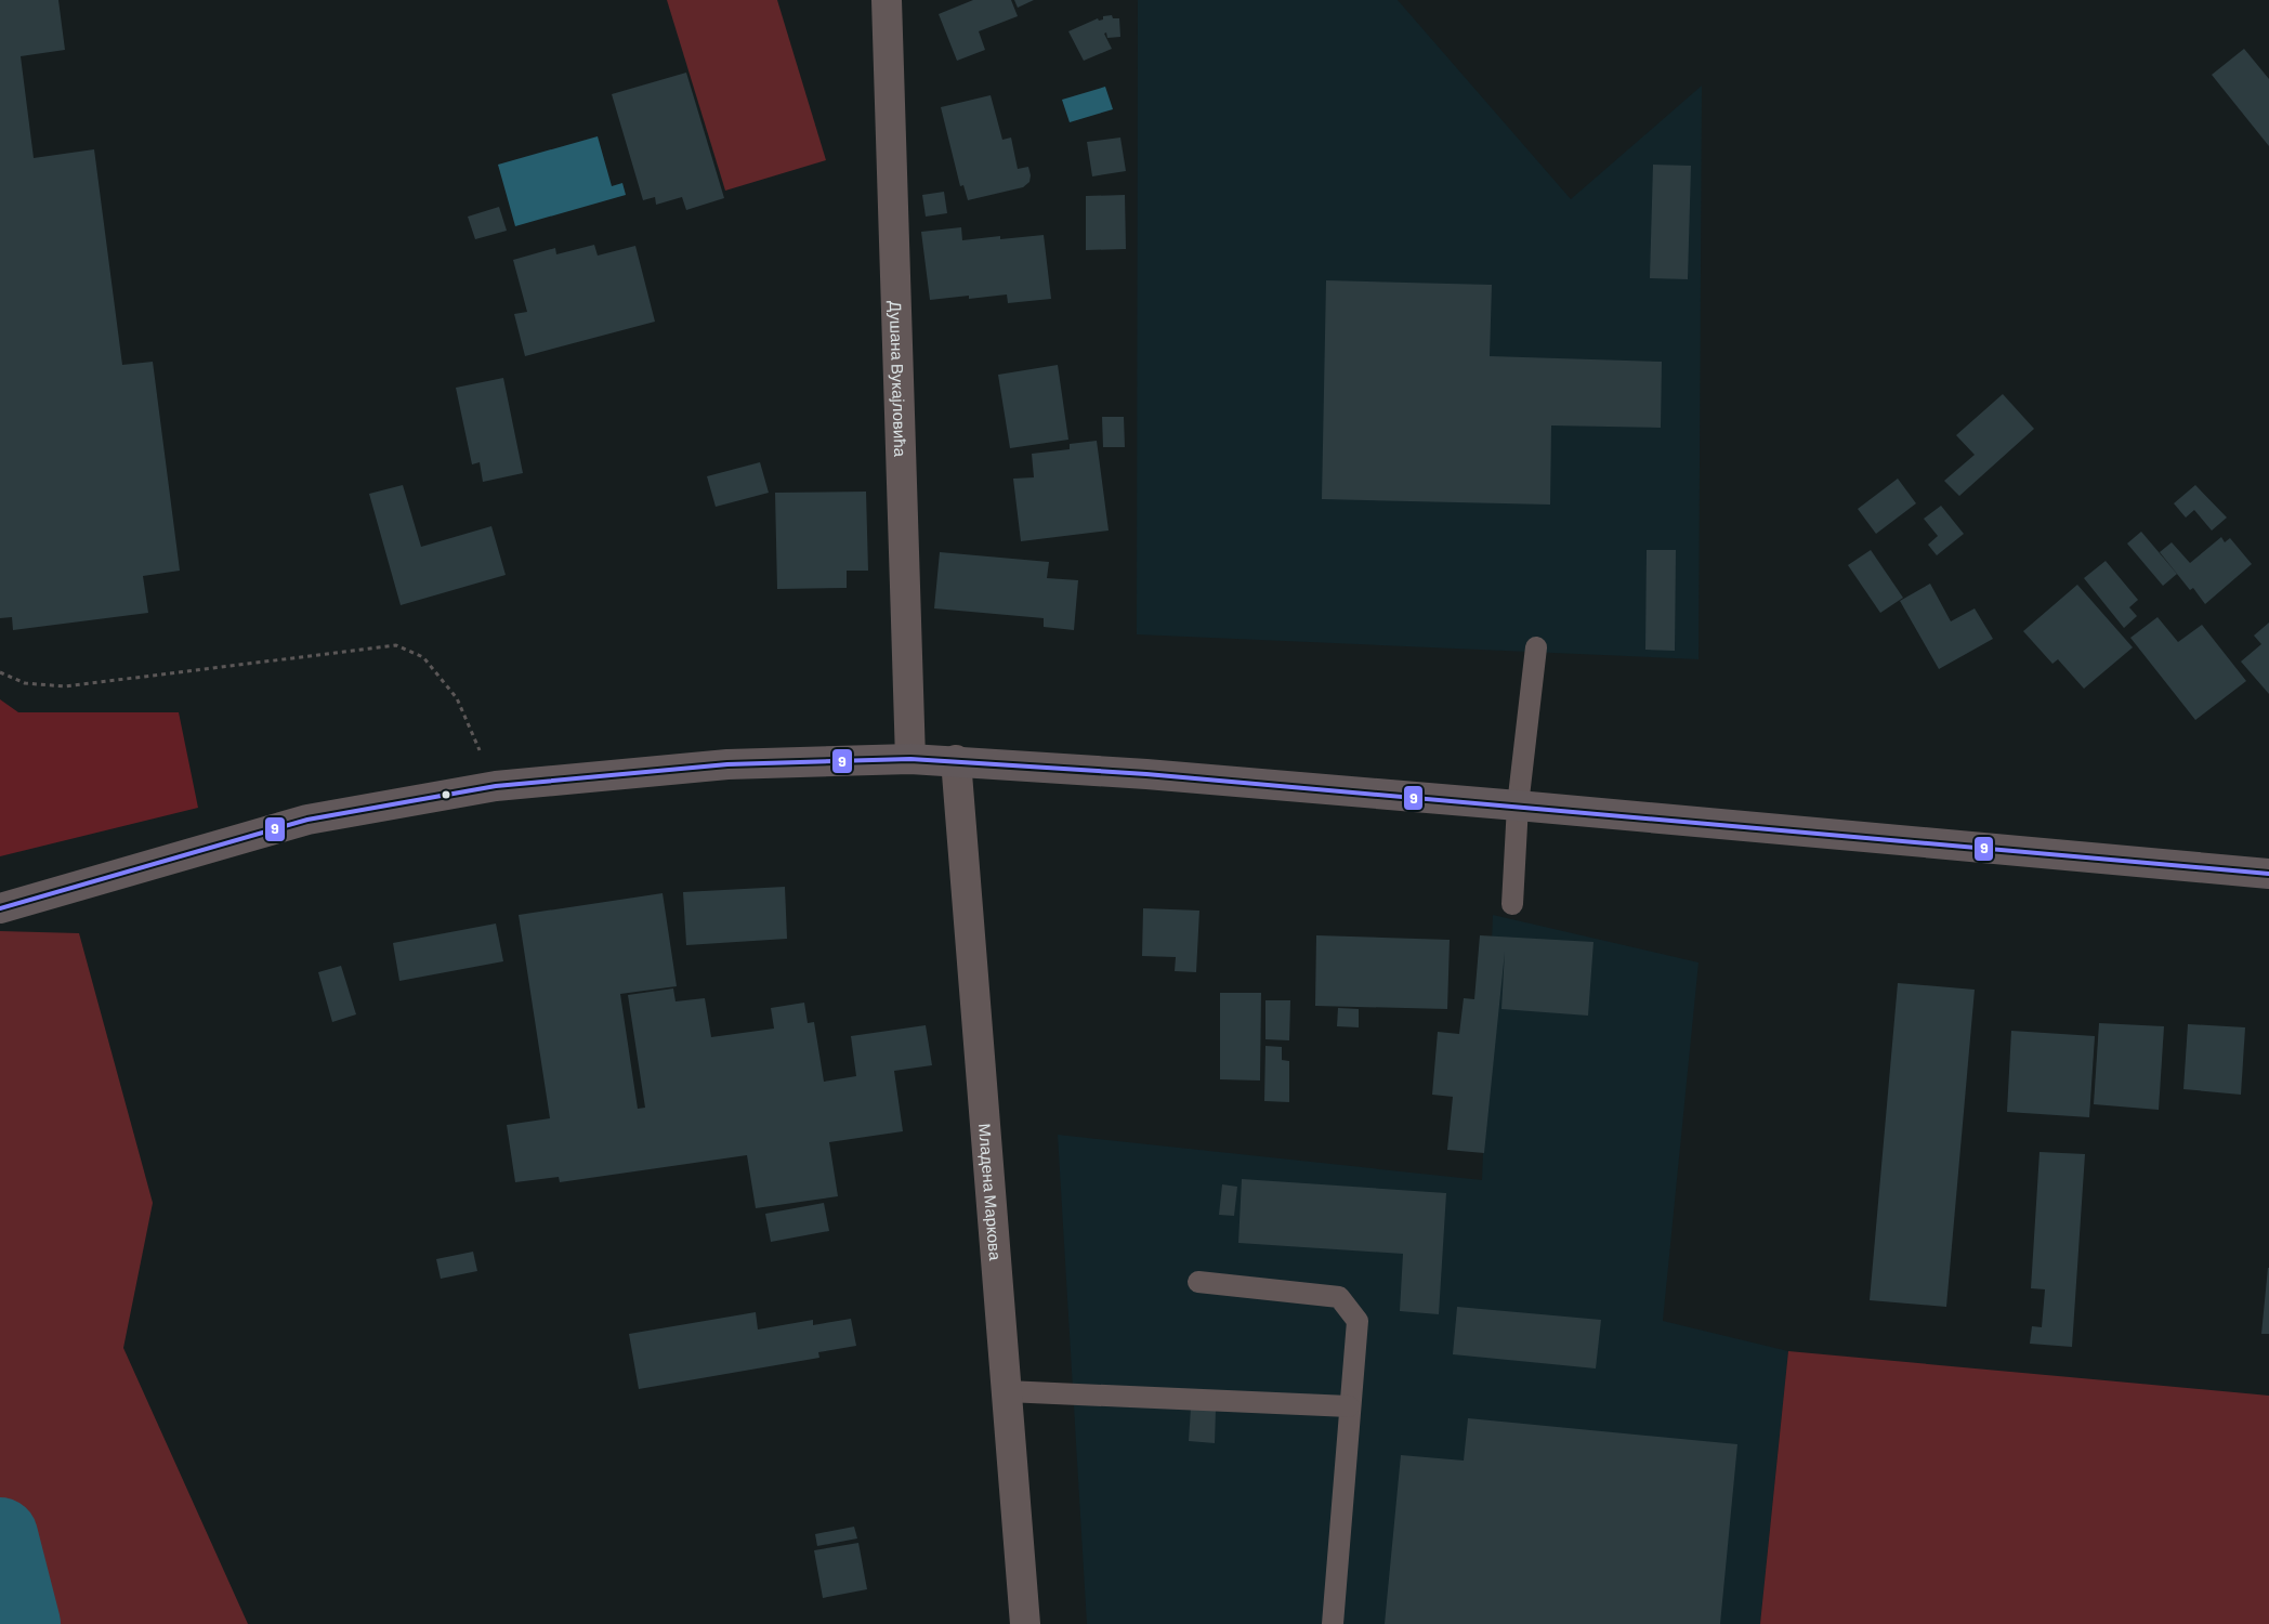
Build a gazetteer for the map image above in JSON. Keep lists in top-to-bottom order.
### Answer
{
  "streets": {
    "street": ["Душана Вукајловића", "Младена Маркова"]
  },
  "lines": ["transit line 9"]
}
